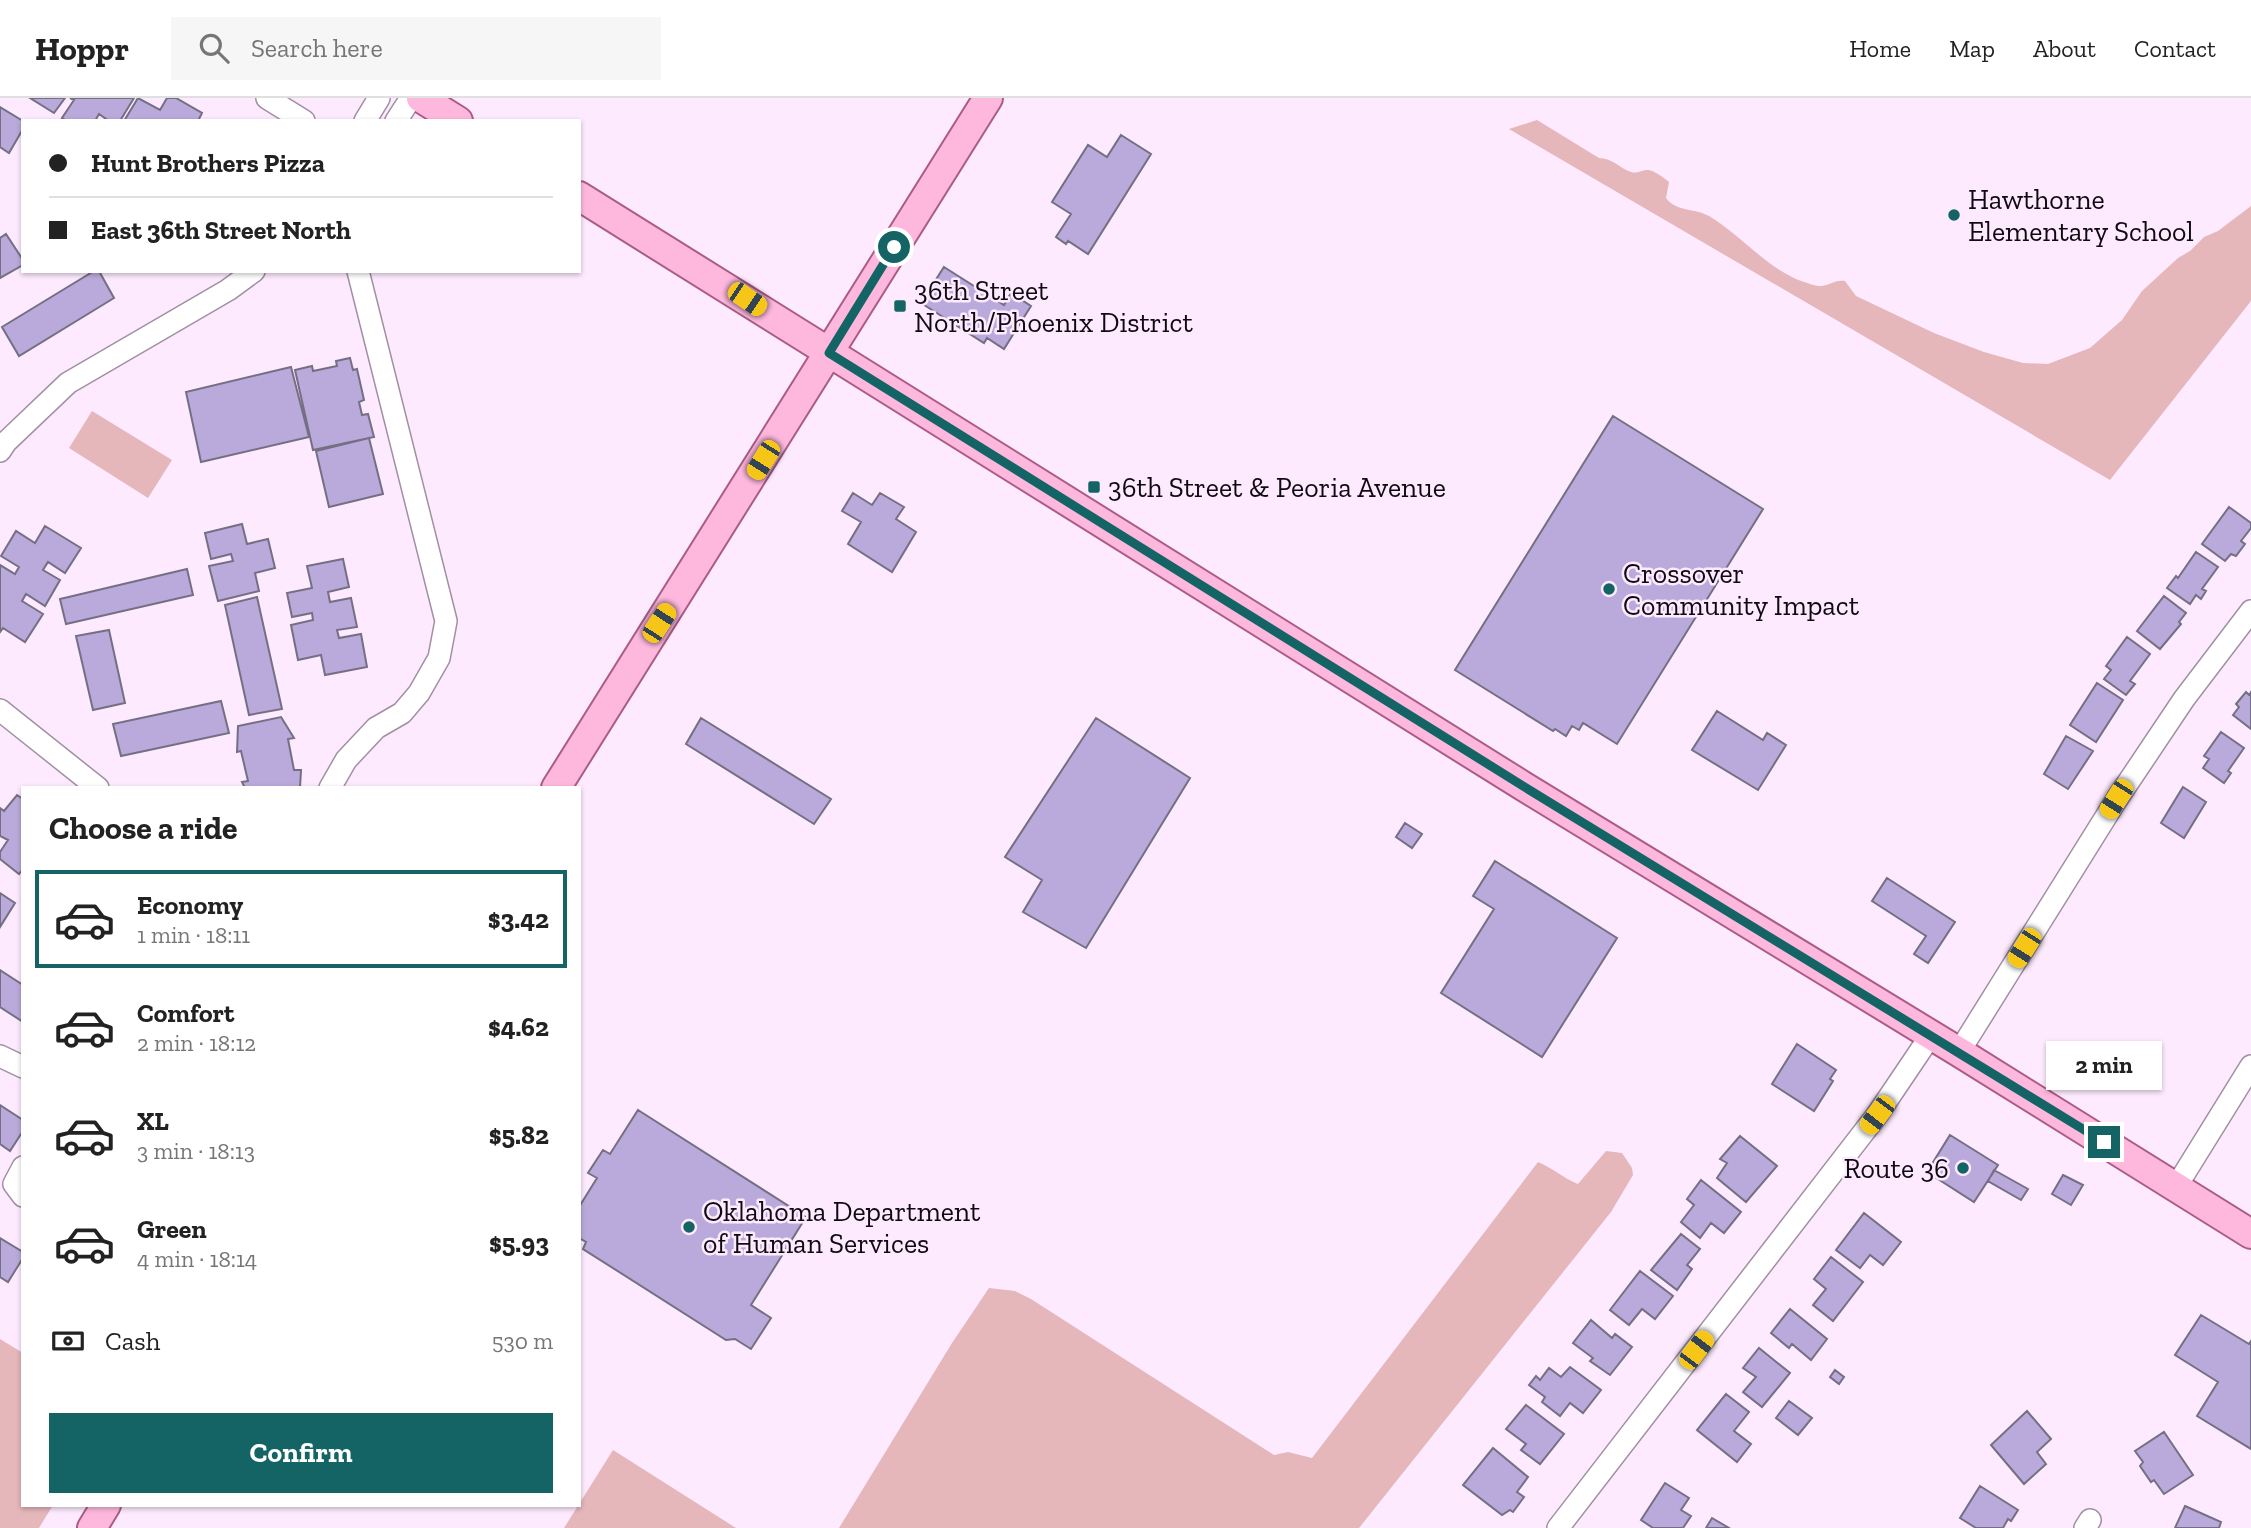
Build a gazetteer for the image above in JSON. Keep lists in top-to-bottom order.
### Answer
{
  "places": {
    "other": [
      "Hawthorne Elementary School",
      "Crossover Community Impact",
      "Route 36",
      "Oklahoma Department of Human Services"
    ],
    "transit": ["36th Street North/Phoenix District", "36th Street & Peoria Avenue"]
  },
  "page": {
    "header": "Hoppr",
    "search": "Search here",
    "nav": [
      "Home",
      "Map",
      "About",
      "Contact"
    ],
    "banner": ["Hunt Brothers Pizza", "East 36th Street North"],
    "heading": "Choose a ride",
    "list": [
      {
        "name": "Economy",
        "note": "1 min · 18:11",
        "value": "$3.42"
      },
      {
        "name": "Comfort",
        "note": "2 min · 18:12",
        "value": "$4.62"
      },
      {
        "name": "XL",
        "note": "3 min · 18:13",
        "value": "$5.82"
      },
      {
        "name": "Green",
        "note": "4 min · 18:14",
        "value": "$5.93"
      }
    ],
    "bubble": "2 min",
    "pay": ["Cash", "530 m"],
    "buttons": "Confirm"
  }
}
